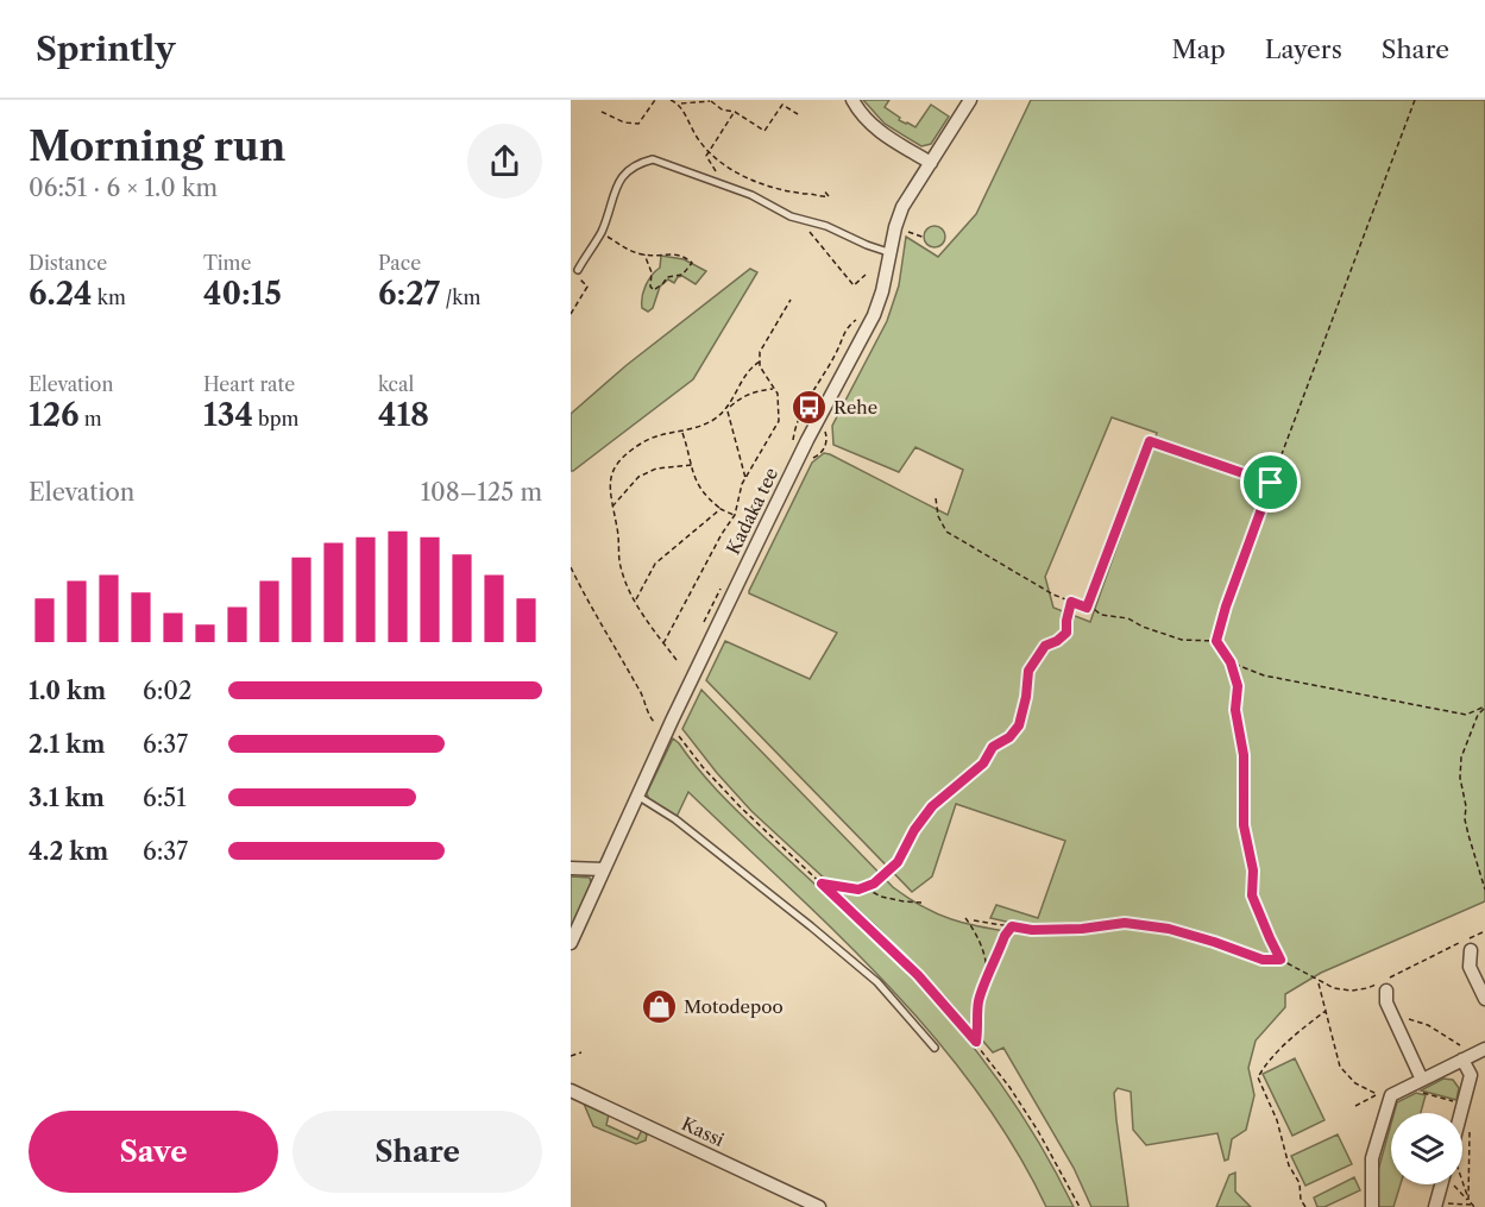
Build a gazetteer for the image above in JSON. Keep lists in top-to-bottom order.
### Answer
{
  "streets": {
    "street": ["Kadaka tee", "Kassi"]
  },
  "places": {
    "bus stop": ["Rehe"],
    "shop": ["Motodepoo"]
  },
  "page": {
    "header": "Sprintly",
    "nav": ["Map", "Layers", "Share"],
    "heading": ["Morning run", "06:51 · 6 × 1.0 km"],
    "stats": [
      ["Distance", "6.24 km"],
      ["Time", "40:15"],
      ["Pace", "6:27 /km"],
      ["Elevation", "126 m"],
      ["Heart rate", "134 bpm"],
      ["kcal", "418"]
    ],
    "chart": ["Elevation", "108–125 m"],
    "list": [
      {
        "name": "1.0 km",
        "note": "6:02"
      },
      {
        "name": "2.1 km",
        "note": "6:37"
      },
      {
        "name": "3.1 km",
        "note": "6:51"
      },
      {
        "name": "4.2 km",
        "note": "6:37"
      }
    ],
    "buttons": ["Save", "Share"]
  }
}
